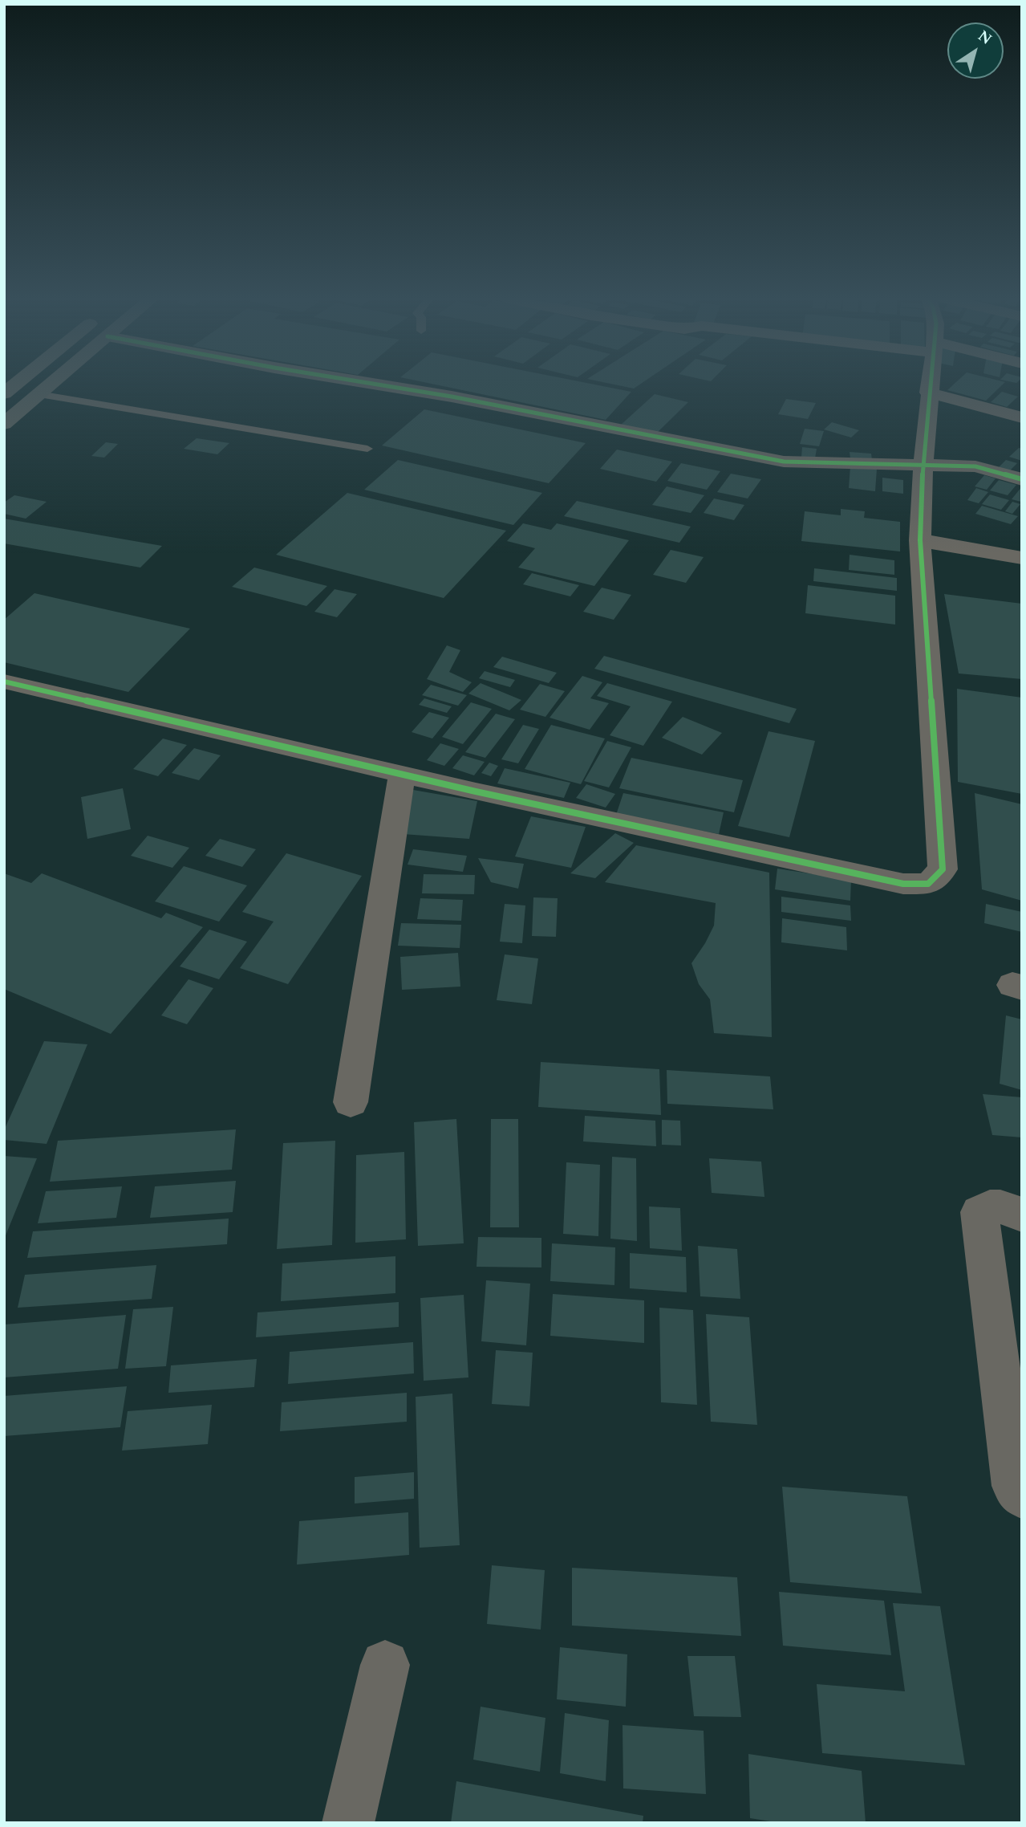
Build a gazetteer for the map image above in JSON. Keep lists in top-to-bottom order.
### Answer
{
  "north": "top right"
}
